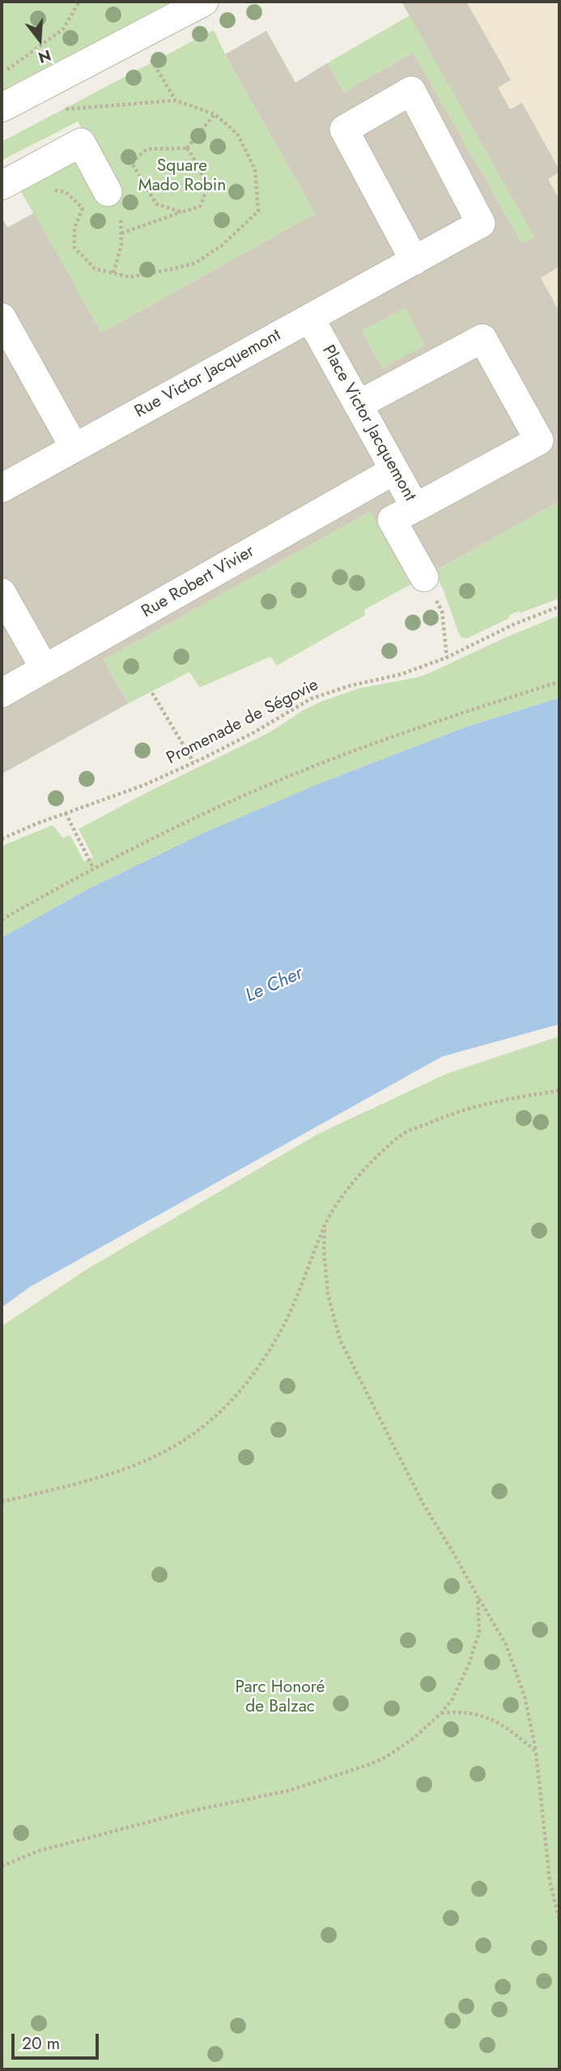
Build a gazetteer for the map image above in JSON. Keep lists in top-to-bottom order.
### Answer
{
  "streets": {
    "street": ["Rue Victor Jacquemont", "Place Victor Jacquemont", "Rue Robert Vivier"],
    "path": ["Promenade de Ségovie"]
  },
  "crossings": [
    ["Rue Victor Jacquemont", "Place Victor Jacquemont"],
    ["Place Victor Jacquemont", "Rue Robert Vivier"]
  ],
  "water": ["Le Cher"],
  "parks": ["Square Mado Robin", "Parc Honoré de Balzac"],
  "scale_bar": "20 m",
  "north": "bottom"
}
